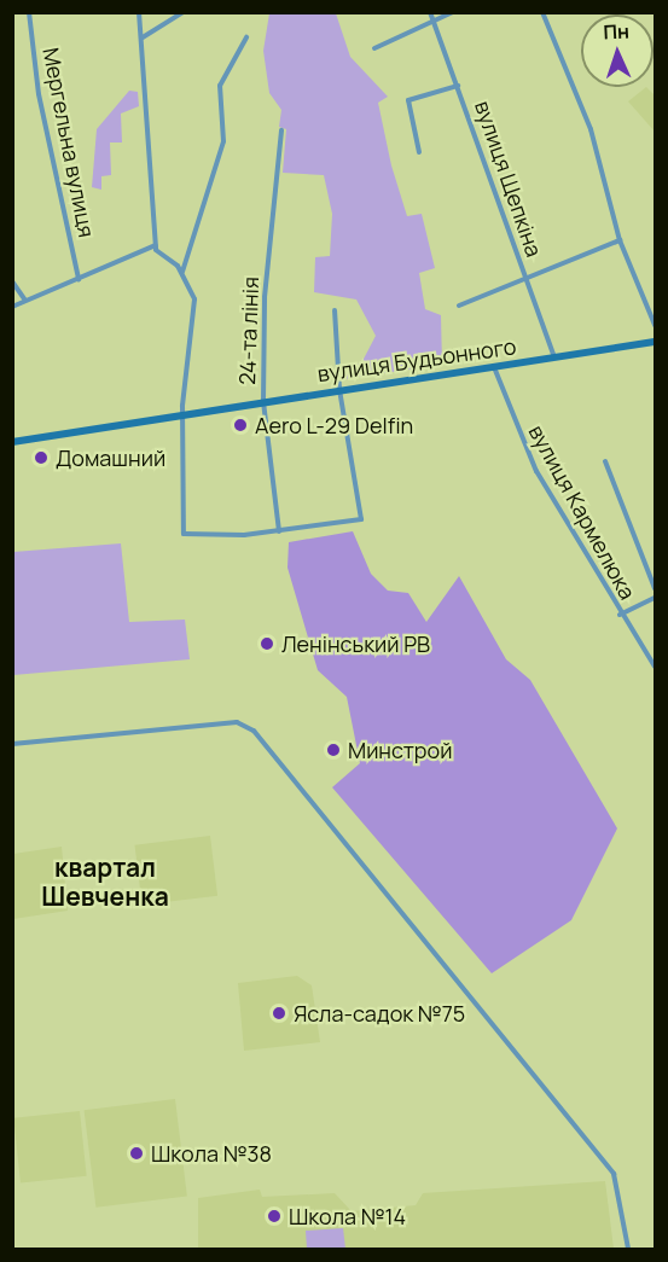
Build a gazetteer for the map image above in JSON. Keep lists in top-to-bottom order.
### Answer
{
  "streets": {
    "main road": ["вулиця Будьонного"],
    "street": [
      "Мергельна вулиця",
      "вулиця Щепкіна",
      "24-та лінія",
      "вулиця Кармелюка"
    ]
  },
  "crossings": [
    ["вулиця Щепкіна", "вулиця Будьонного"],
    ["24-та лінія", "вулиця Будьонного"],
    ["вулиця Будьонного", "вулиця Кармелюка"]
  ],
  "districts": ["квартал Шевченка"],
  "places": [
    "Aero L-29 Delfin",
    "Домашний",
    "Ленінський РВ",
    "Минстрой",
    "Ясла-садок №75",
    "Школа №38",
    "Школа №14"
  ],
  "north": "top"
}
